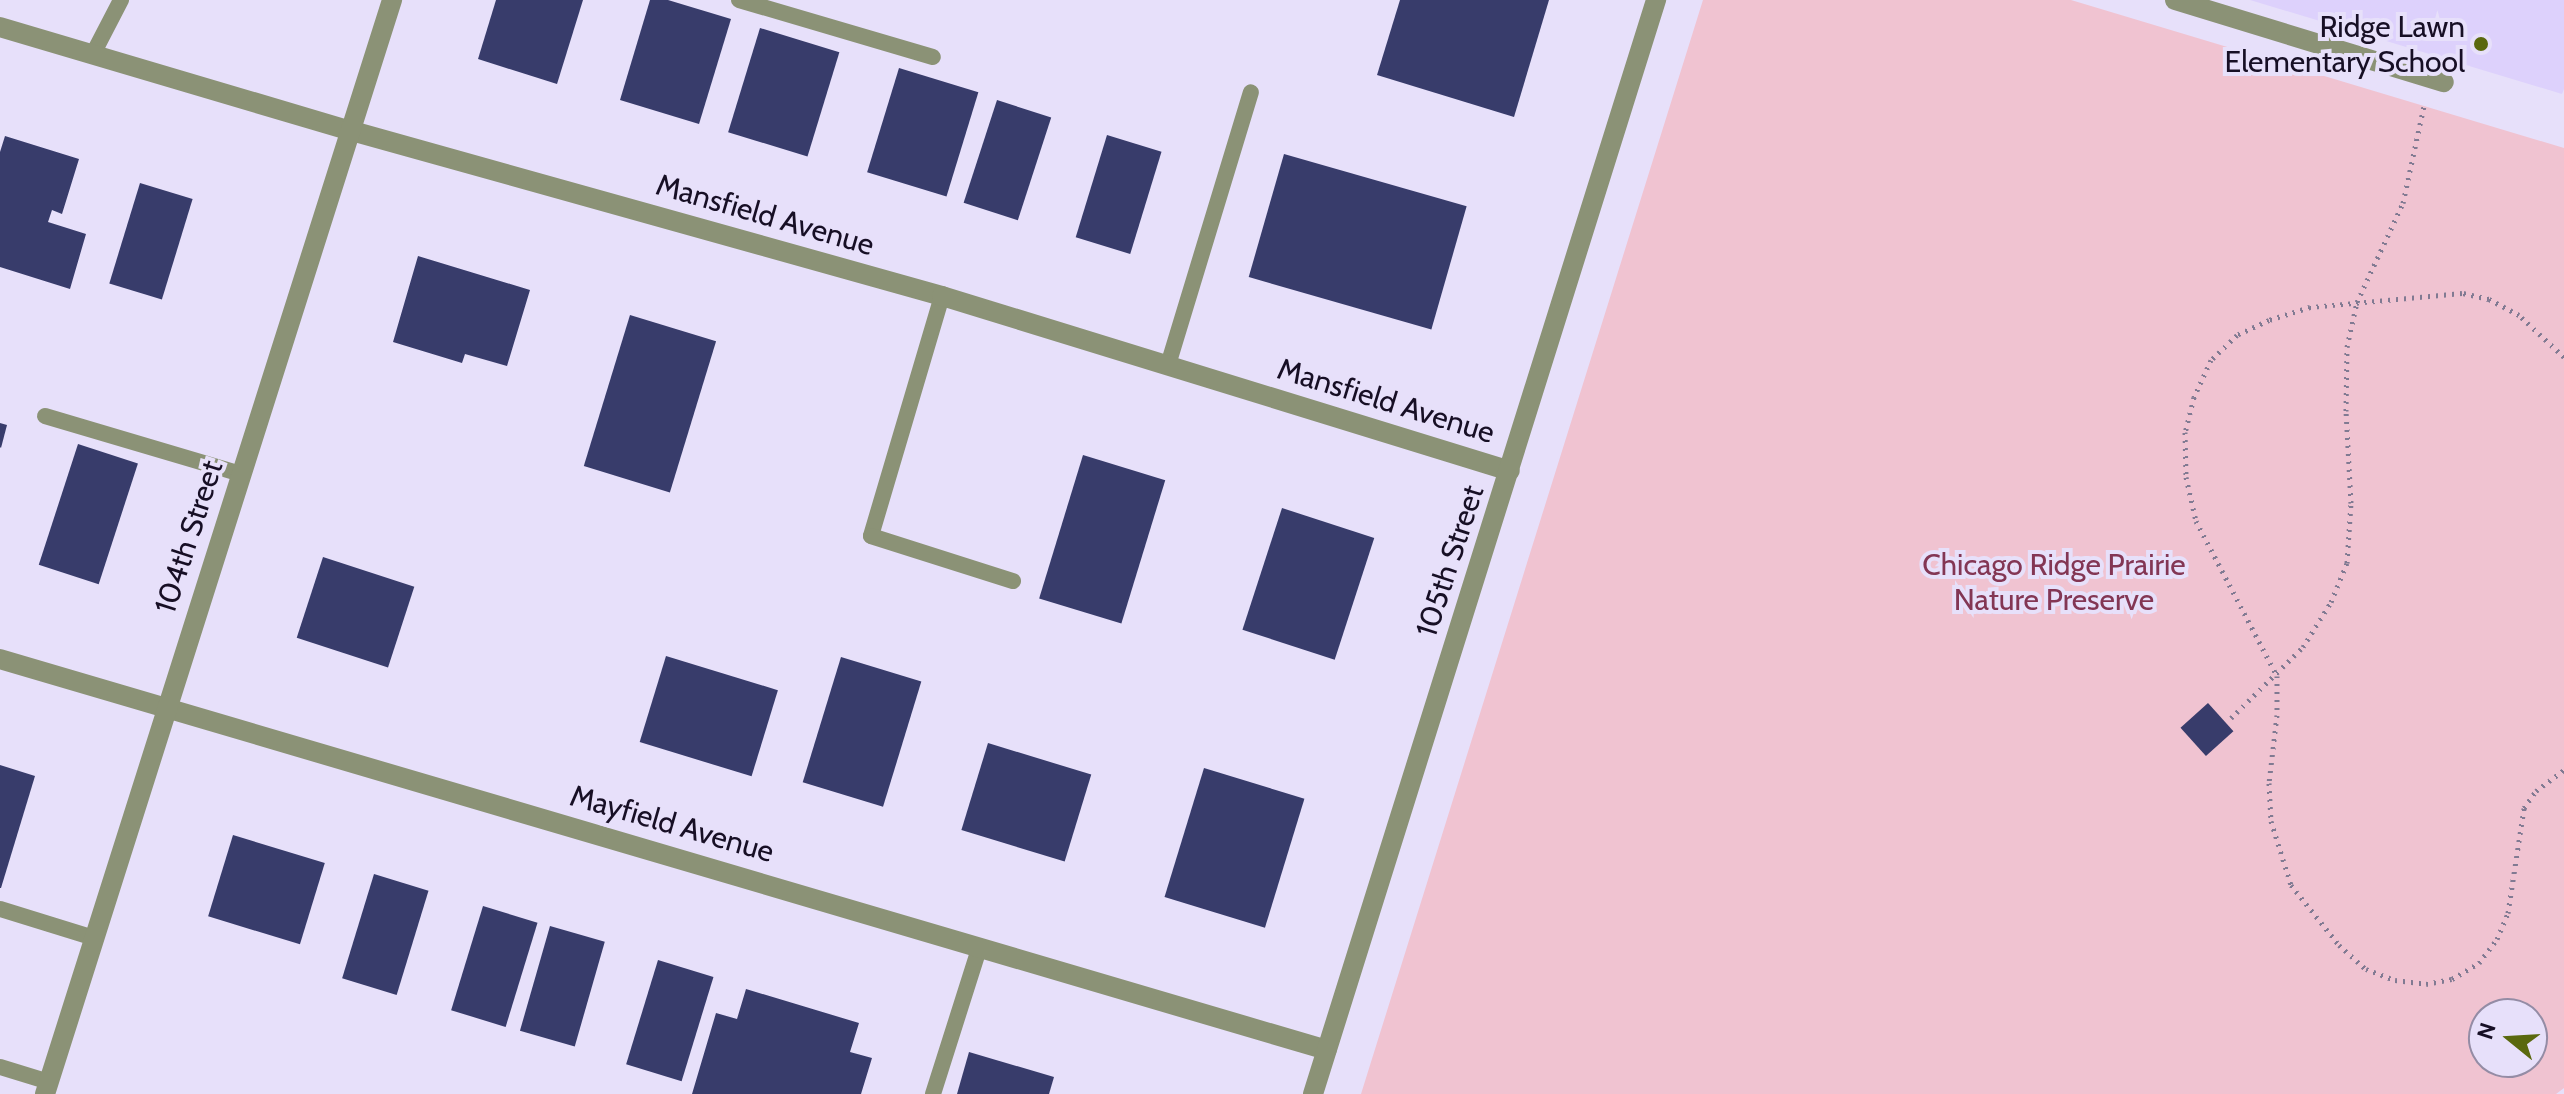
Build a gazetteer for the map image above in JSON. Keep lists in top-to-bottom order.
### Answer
{
  "streets": {
    "street": [
      "Mansfield Avenue",
      "104th Street",
      "105th Street",
      "Mayfield Avenue"
    ]
  },
  "crossings": [
    ["Mansfield Avenue", "104th Street"],
    ["Mansfield Avenue", "105th Street"],
    ["104th Street", "Mayfield Avenue"],
    ["105th Street", "Mayfield Avenue"]
  ],
  "parks": ["Chicago Ridge Prairie Nature Preserve"],
  "places": ["Ridge Lawn Elementary School"],
  "north": "left"
}
